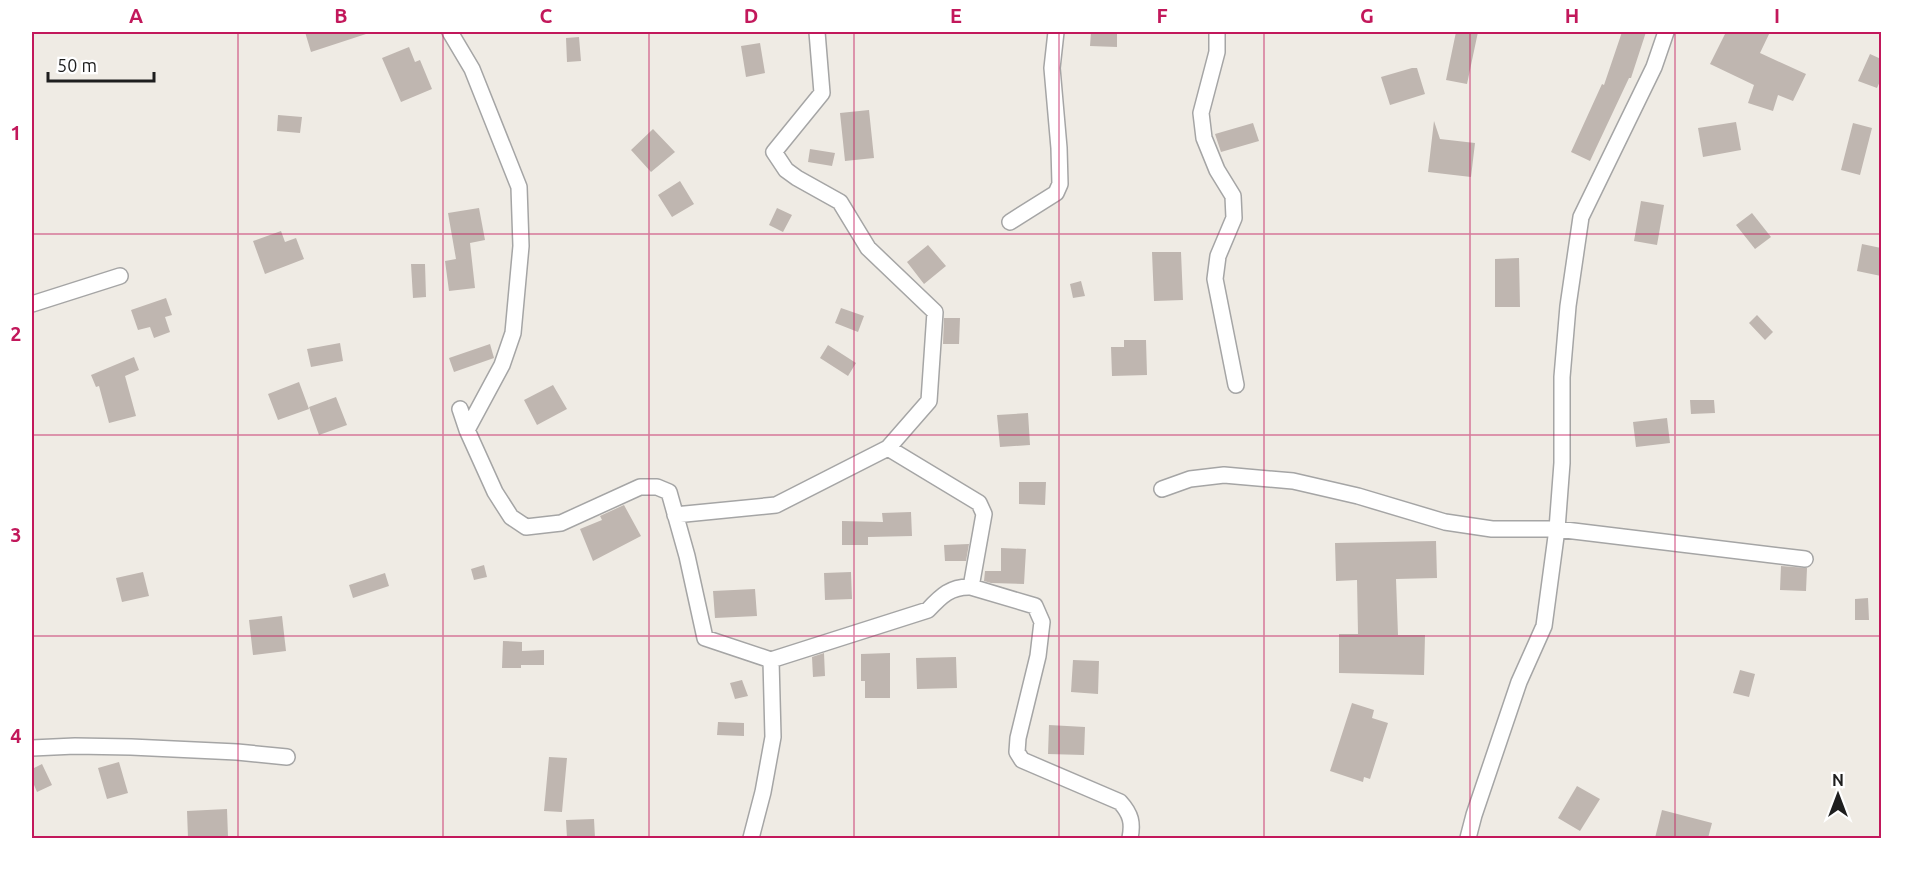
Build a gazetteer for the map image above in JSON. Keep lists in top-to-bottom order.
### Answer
{
  "scale_bar": "50 m",
  "north": "top",
  "grid": {
    "columns": [
      "A",
      "B",
      "C",
      "D",
      "E",
      "F",
      "G",
      "H",
      "I"
    ],
    "rows": [
      "1",
      "2",
      "3",
      "4"
    ]
  }
}
